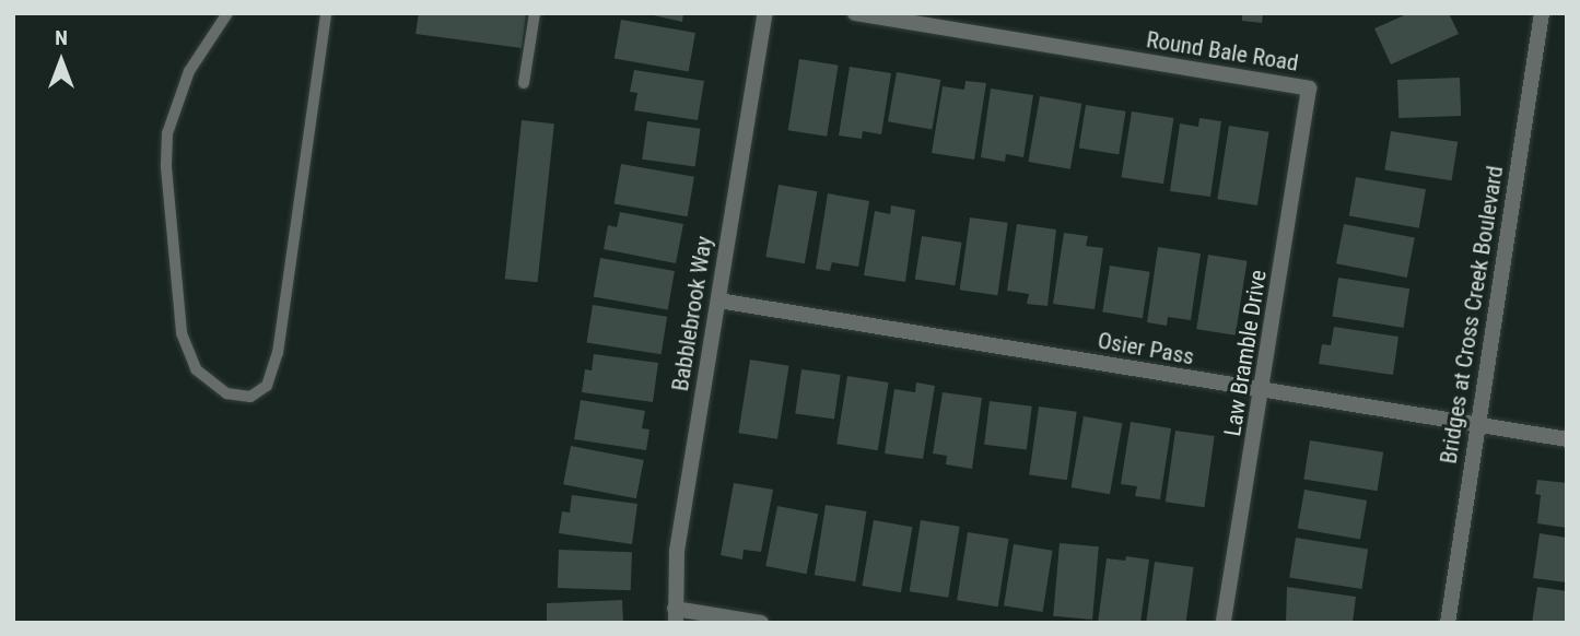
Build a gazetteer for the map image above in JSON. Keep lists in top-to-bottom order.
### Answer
{
  "streets": {
    "street": [
      "Round Bale Road",
      "Babblebrook Way",
      "Bridges at Cross Creek Boulevard",
      "Osier Pass",
      "Law Bramble Drive"
    ]
  },
  "crossings": [
    ["Round Bale Road", "Law Bramble Drive"],
    ["Babblebrook Way", "Osier Pass"],
    ["Bridges at Cross Creek Boulevard", "Osier Pass"],
    ["Osier Pass", "Law Bramble Drive"]
  ],
  "north": "top"
}
